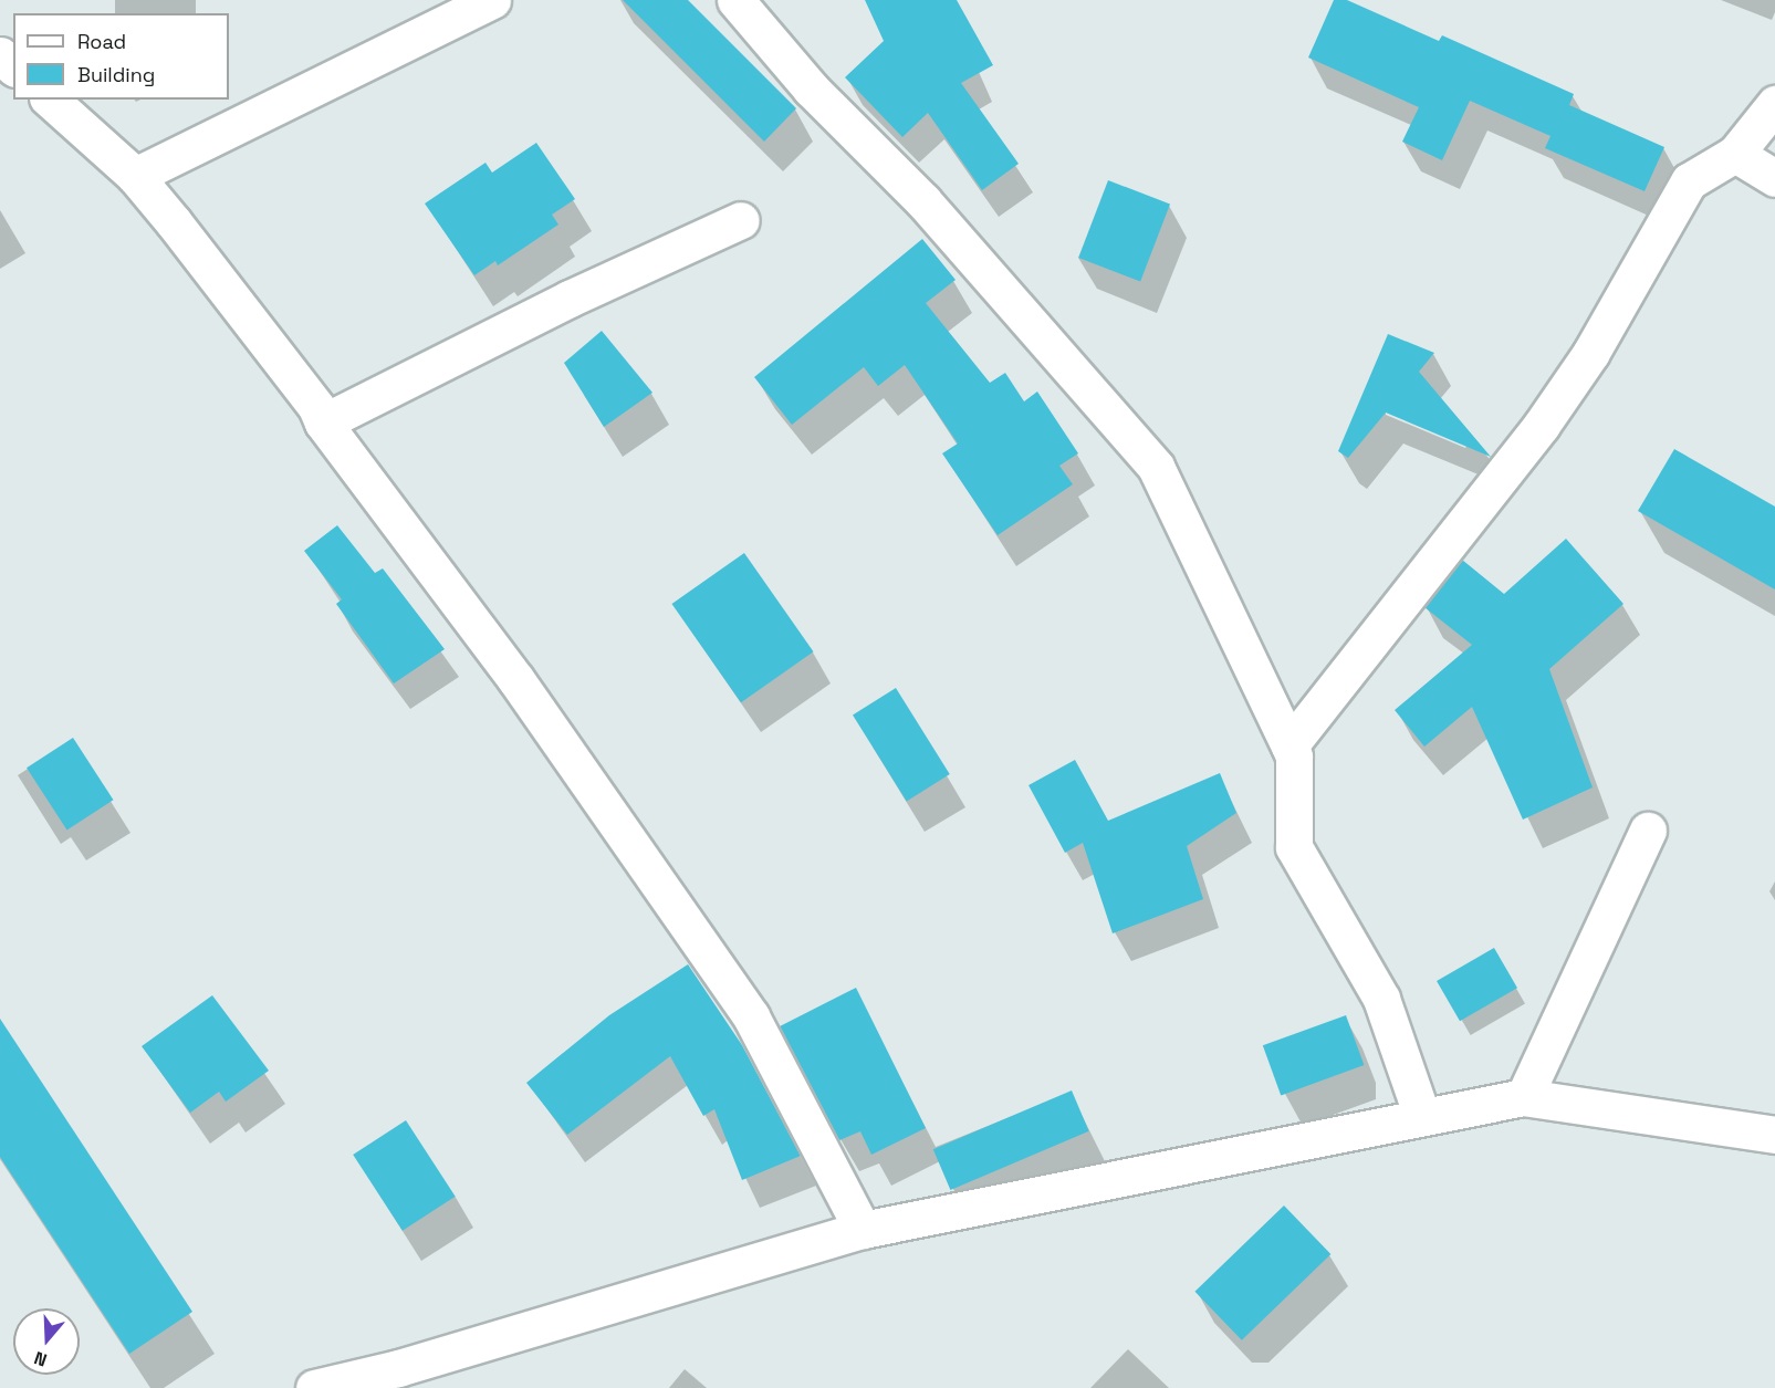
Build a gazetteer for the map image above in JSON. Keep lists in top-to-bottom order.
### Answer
{
  "legend": ["Road", "Building"],
  "north": "bottom"
}
